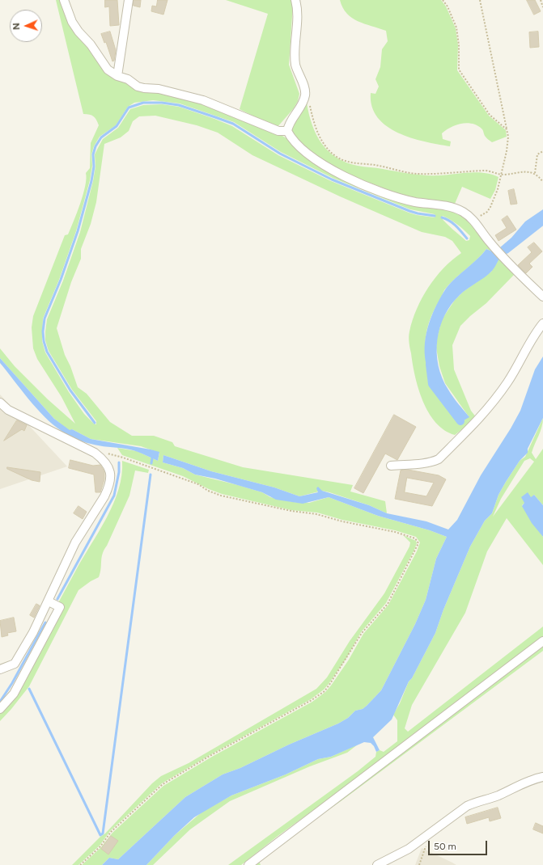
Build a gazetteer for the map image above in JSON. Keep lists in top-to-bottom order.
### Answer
{
  "scale_bar": "50 m",
  "north": "left"
}
